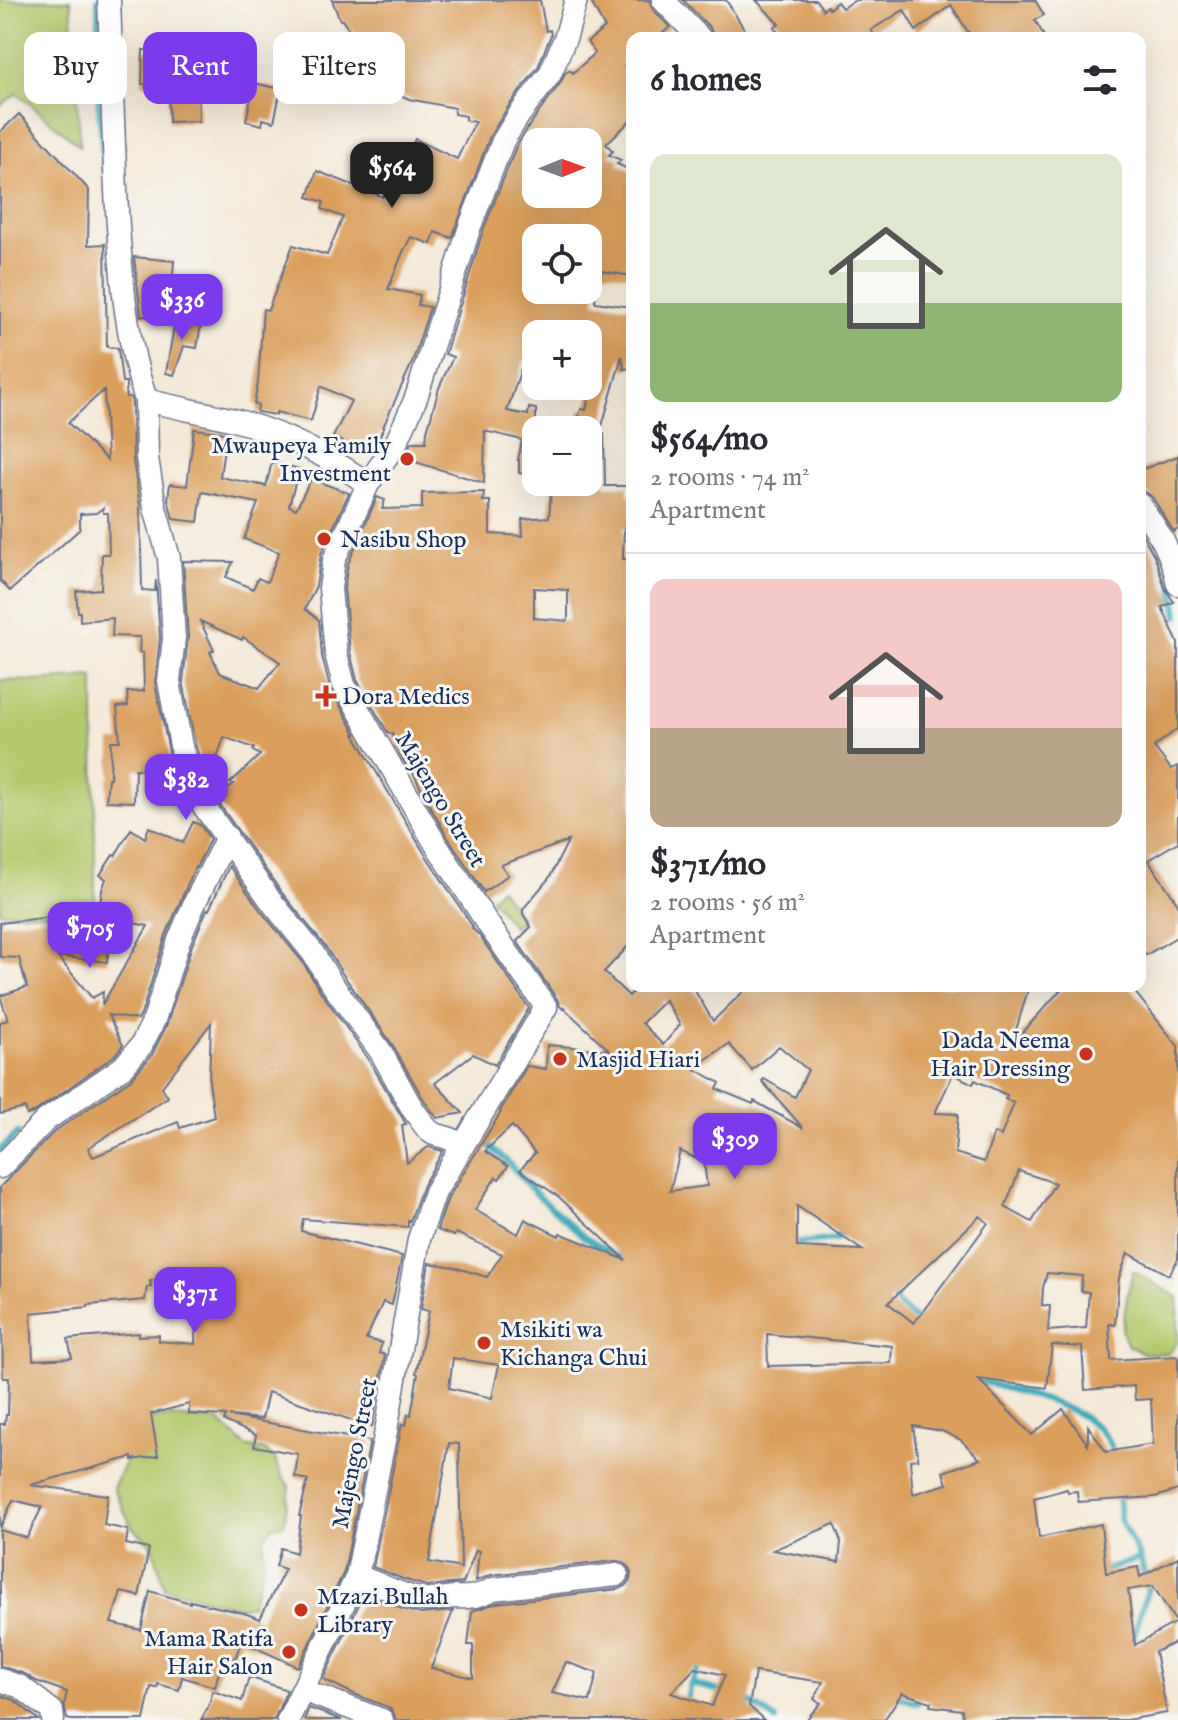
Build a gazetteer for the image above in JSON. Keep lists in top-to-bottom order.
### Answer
{
  "streets": {
    "street": ["Majengo Street"]
  },
  "places": {
    "other": [
      "Mwaupeya Family Investment",
      "Nasibu Shop",
      "Dada Neema Hair Dressing",
      "Masjid Hiari",
      "Msikiti wa Kichanga Chui",
      "Mzazi Bullah Library",
      "Mama Ratifa Hair Salon"
    ],
    "health": ["Dora Medics"]
  },
  "north": "right",
  "page": {
    "chip": ["Buy", "Rent", "Filters"],
    "heading": "6 homes",
    "map_buttons": ["+", "−"],
    "list": [
      {
        "name": "$564/mo",
        "note": "2 rooms · 74 m² · Apartment"
      },
      {
        "name": "$371/mo",
        "note": "2 rooms · 56 m² · Apartment"
      }
    ],
    "price": [
      "$564",
      "$336",
      "$382",
      "$705",
      "$309",
      "$371"
    ]
  }
}
